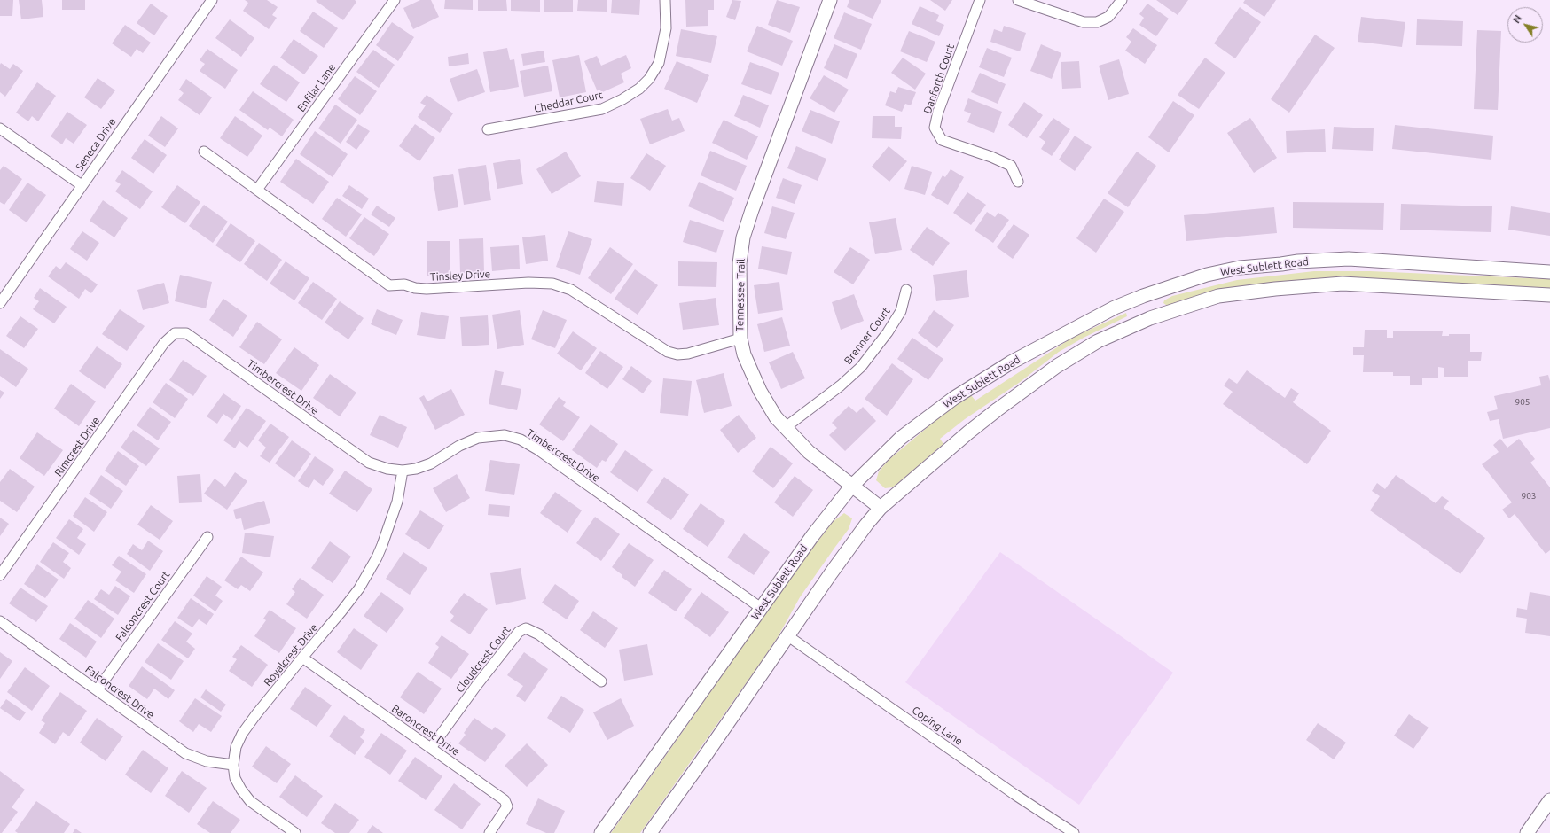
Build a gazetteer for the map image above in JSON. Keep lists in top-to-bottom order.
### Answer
{
  "streets": {
    "main road": ["West Sublett Road", "Tennessee Trail"],
    "street": [
      "Danforth Court",
      "Enfilar Lane",
      "Cheddar Court",
      "Seneca Drive",
      "Tinsley Drive",
      "Brenner Court",
      "Timbercrest Drive",
      "Rimcrest Drive",
      "Falconcrest Court",
      "Royalcrest Drive",
      "Cloudcrest Court",
      "Falconcrest Drive",
      "Coping Lane",
      "Baroncrest Drive"
    ]
  },
  "crossings": [
    ["Enfilar Lane", "Tinsley Drive"],
    ["West Sublett Road", "Tennessee Trail"],
    ["West Sublett Road", "Timbercrest Drive"],
    ["Tinsley Drive", "Tennessee Trail"],
    ["Tennessee Trail", "Brenner Court"],
    ["Timbercrest Drive", "Rimcrest Drive"],
    ["Timbercrest Drive", "Royalcrest Drive"],
    ["Falconcrest Court", "Falconcrest Drive"],
    ["Royalcrest Drive", "Falconcrest Drive"],
    ["Royalcrest Drive", "Baroncrest Drive"],
    ["Cloudcrest Court", "Baroncrest Drive"]
  ],
  "house_numbers": ["905", "903"],
  "north": "top left"
}
